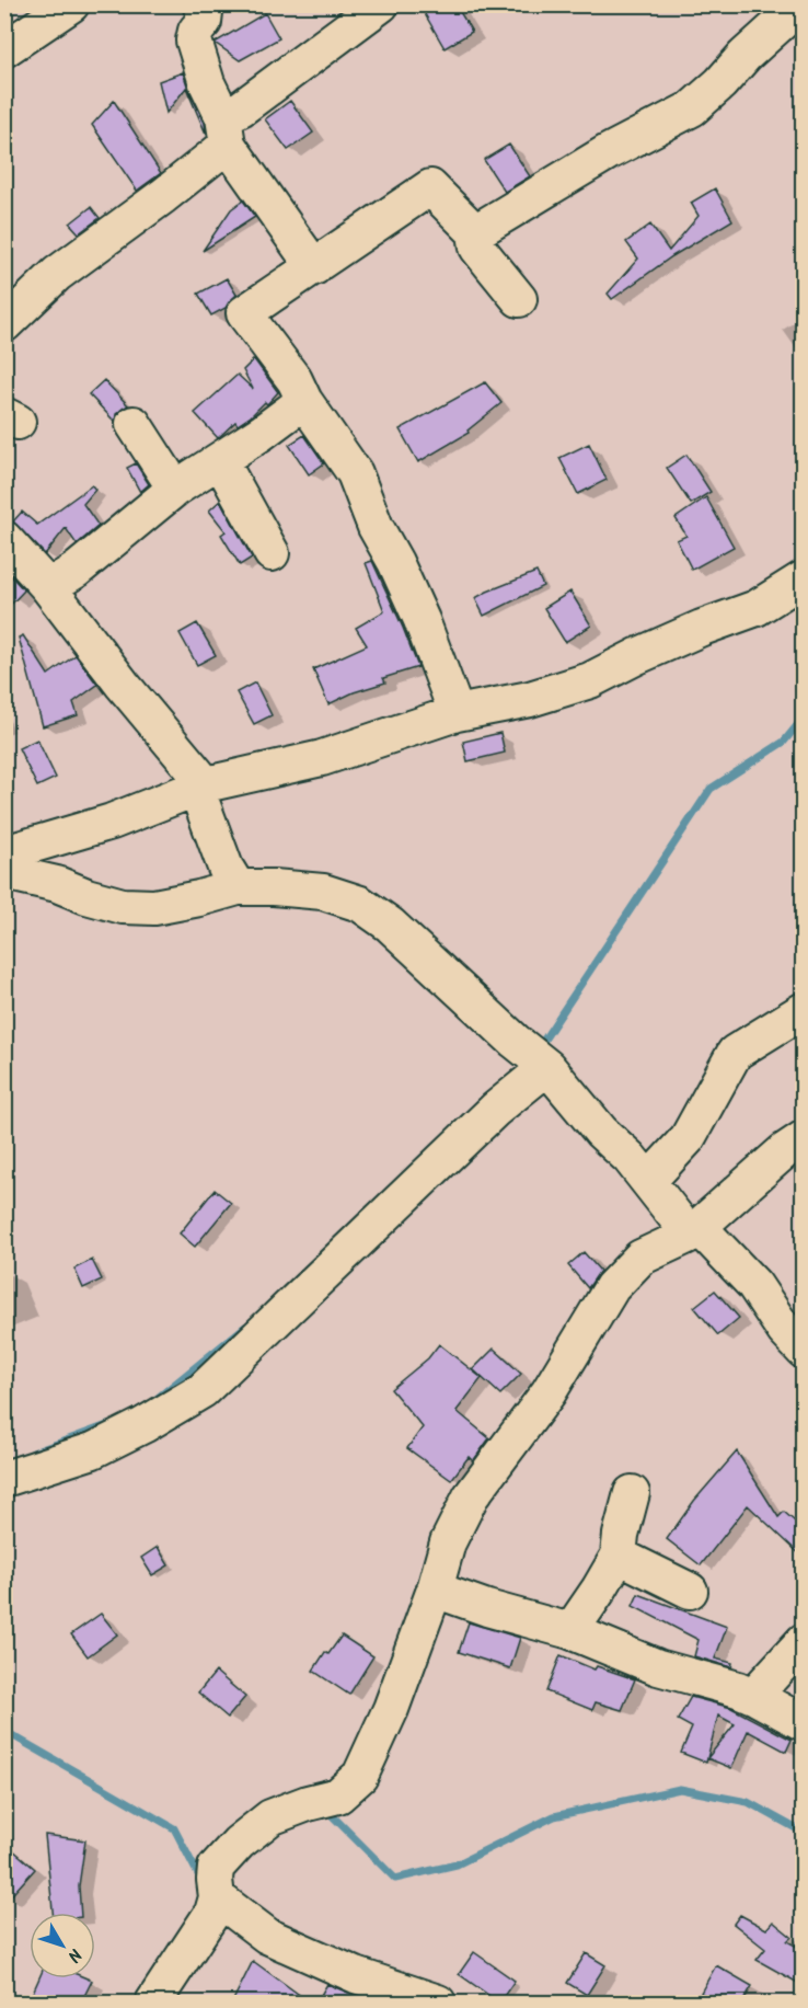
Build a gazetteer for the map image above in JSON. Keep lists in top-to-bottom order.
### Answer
{
  "north": "bottom right"
}
